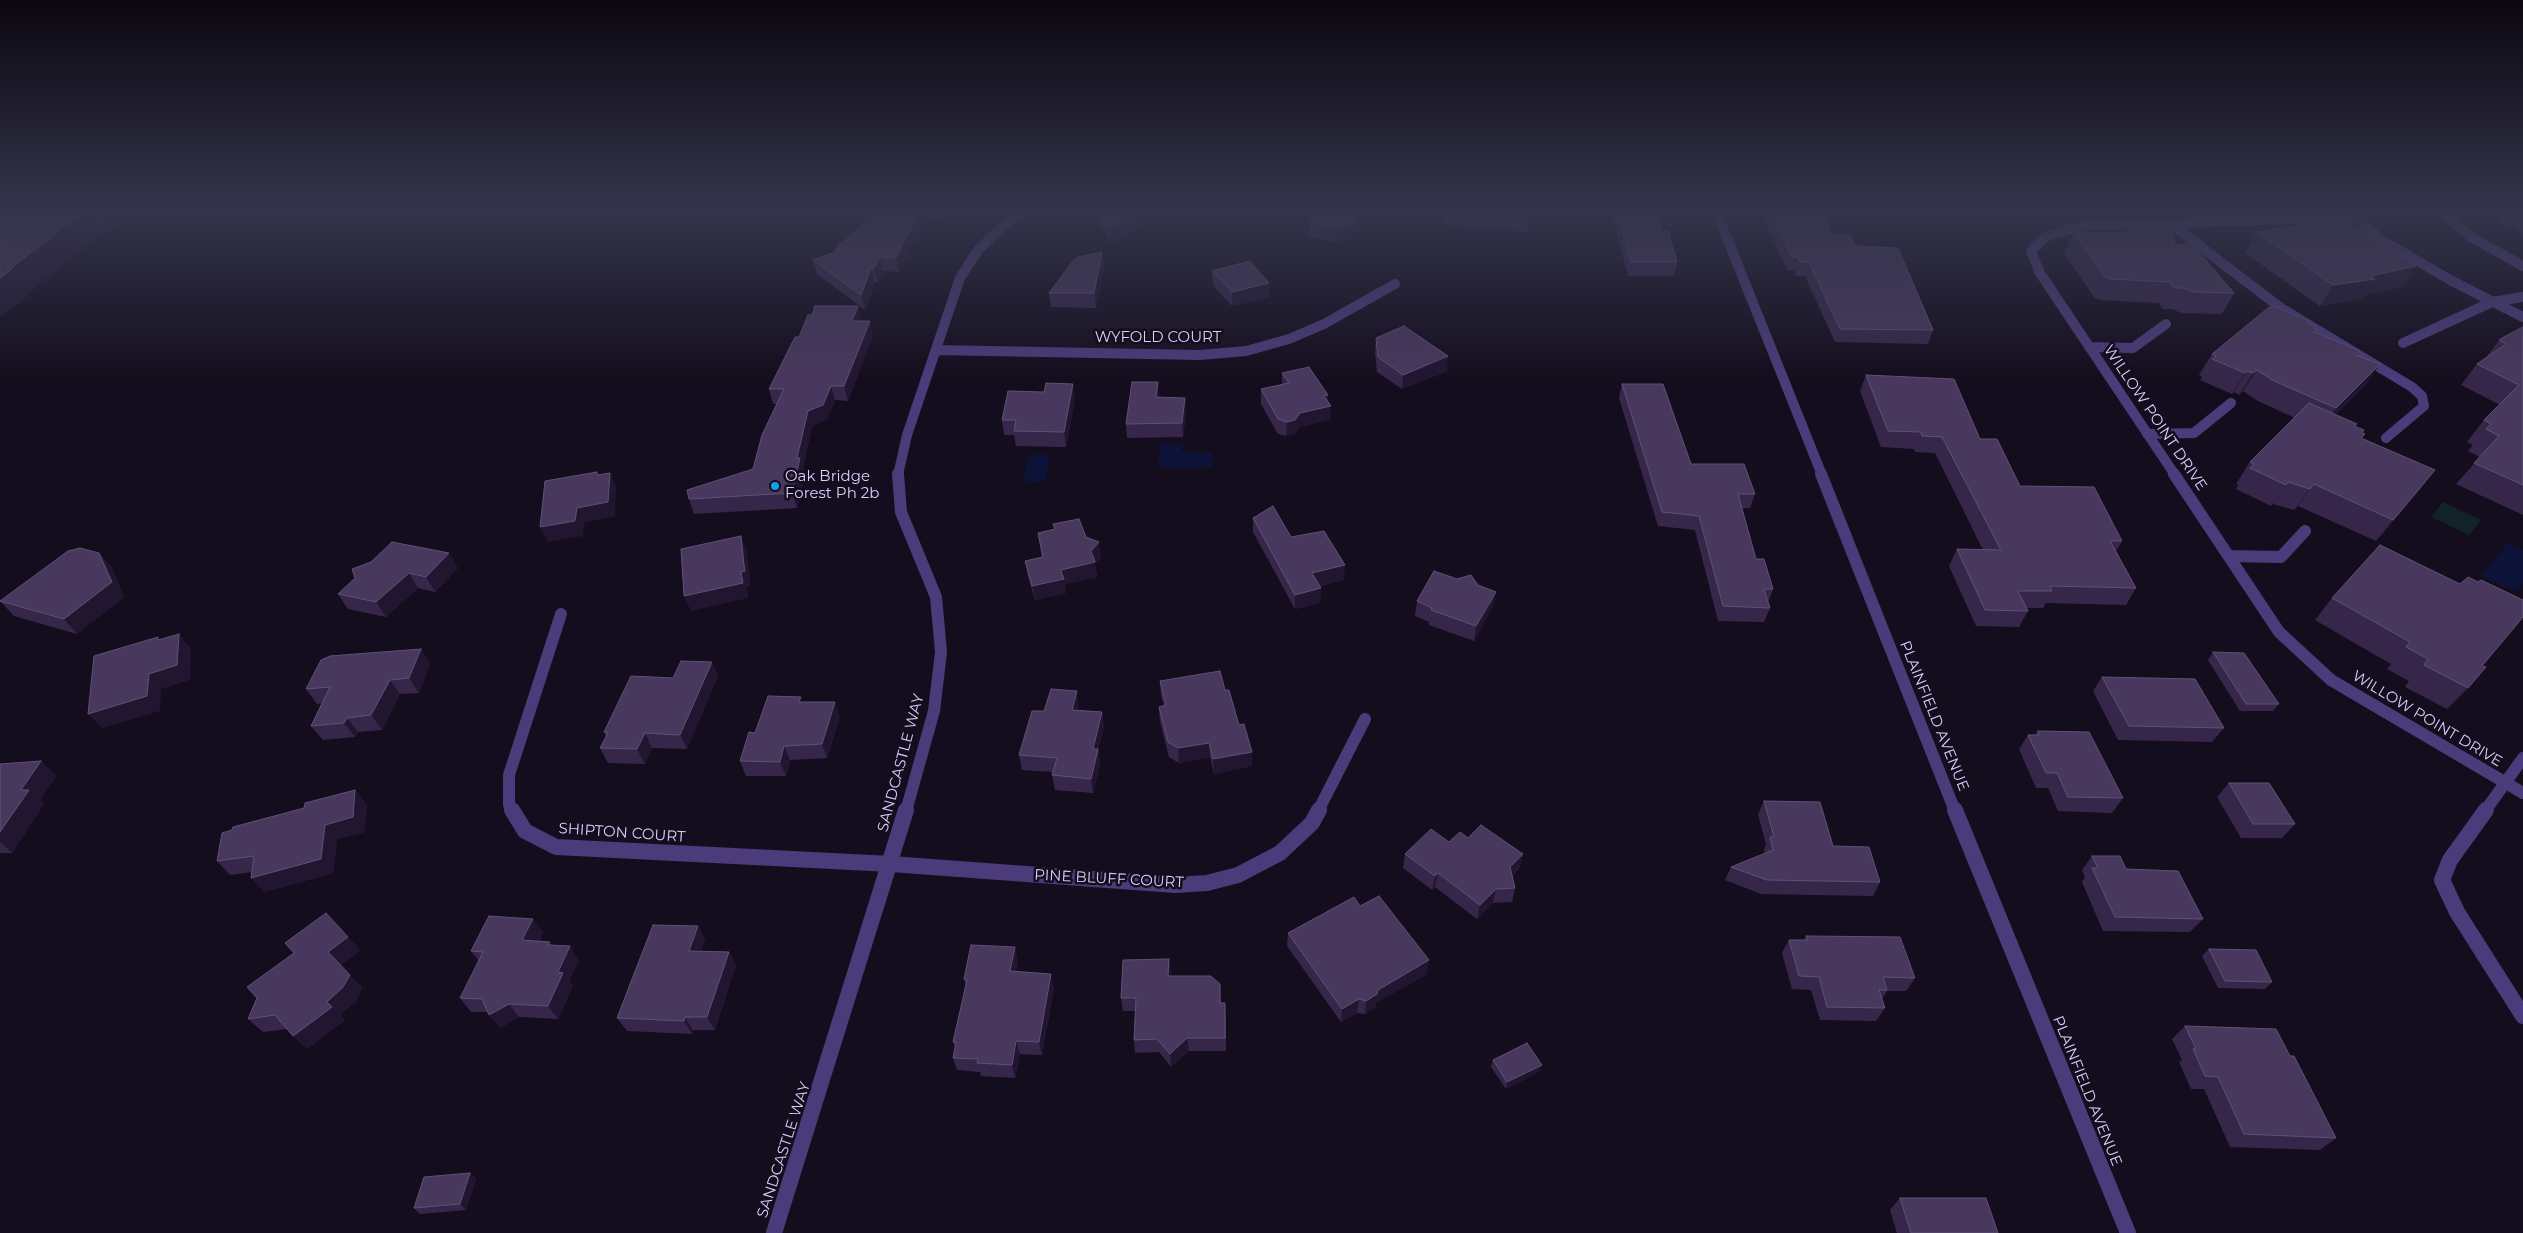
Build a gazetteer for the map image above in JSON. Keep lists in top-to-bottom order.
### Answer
{
  "streets": {
    "street": [
      "WYFOLD COURT",
      "WILLOW POINT DRIVE",
      "PLAINFIELD AVENUE",
      "SANDCASTLE WAY",
      "SHIPTON COURT",
      "PINE BLUFF COURT"
    ]
  },
  "crossings": [
    ["WYFOLD COURT", "SANDCASTLE WAY"],
    ["SANDCASTLE WAY", "SHIPTON COURT"],
    ["SANDCASTLE WAY", "PINE BLUFF COURT"],
    ["SHIPTON COURT", "PINE BLUFF COURT"]
  ],
  "places": ["Oak Bridge Forest Ph 2b"]
}
